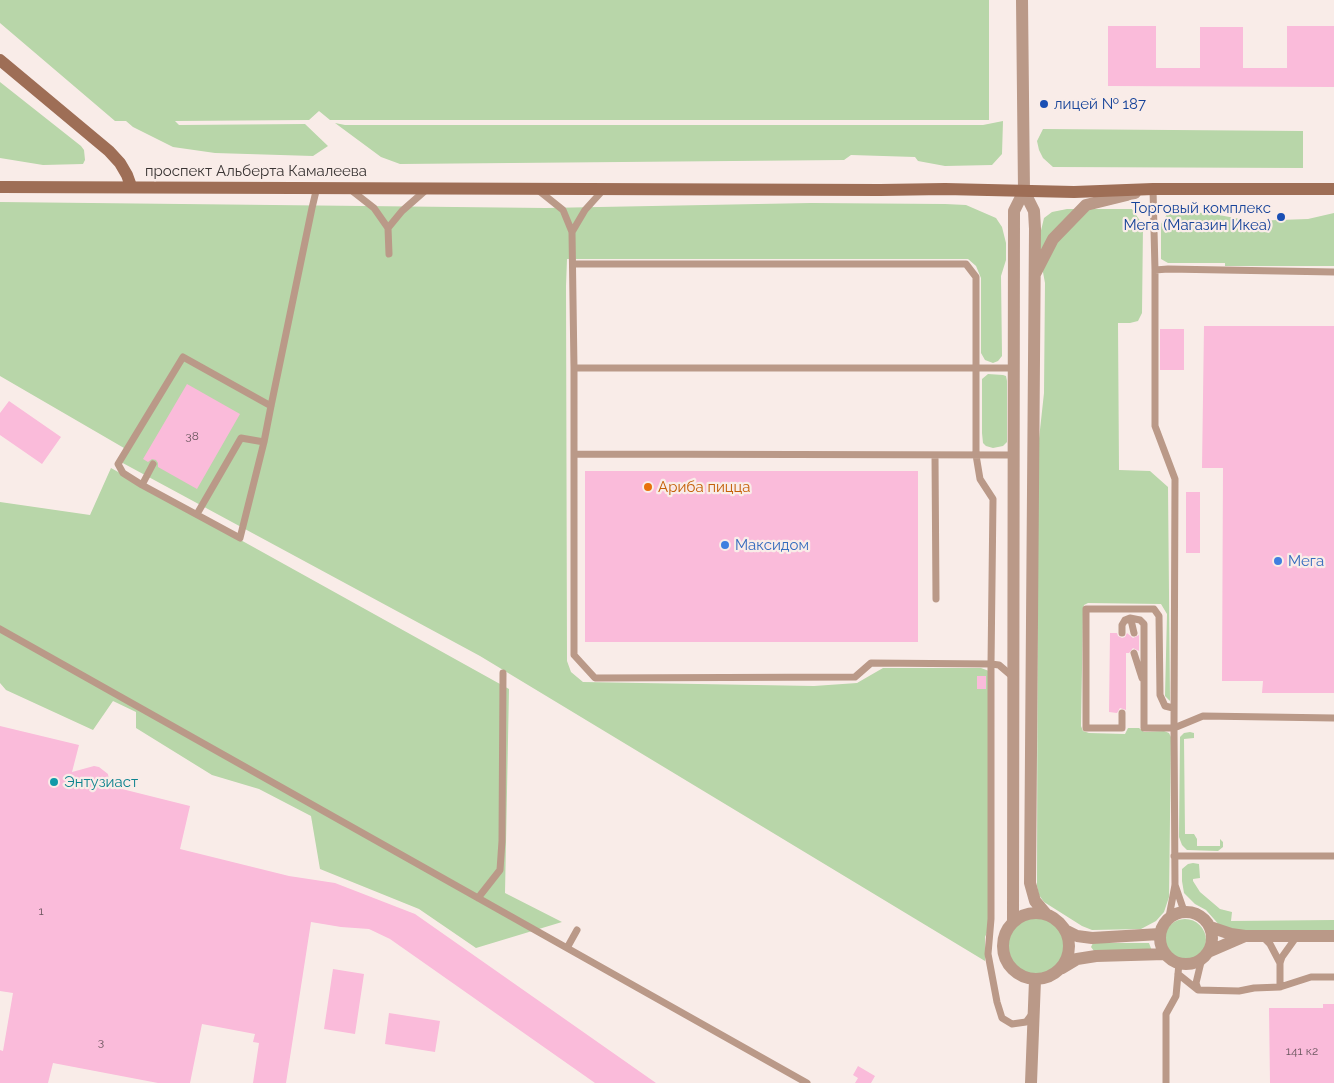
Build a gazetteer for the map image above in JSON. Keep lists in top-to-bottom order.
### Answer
{
  "streets": {
    "main road": ["проспект Альберта Камалеева"]
  },
  "places": [
    "лицей № 187",
    "Торговый комплекс Мега (Магазин Икеа)",
    "Ариба пицца",
    "Максидом",
    "Мега",
    "Энтузиаст"
  ],
  "house_numbers": [
    "38",
    "1",
    "3",
    "141 к2"
  ]
}
